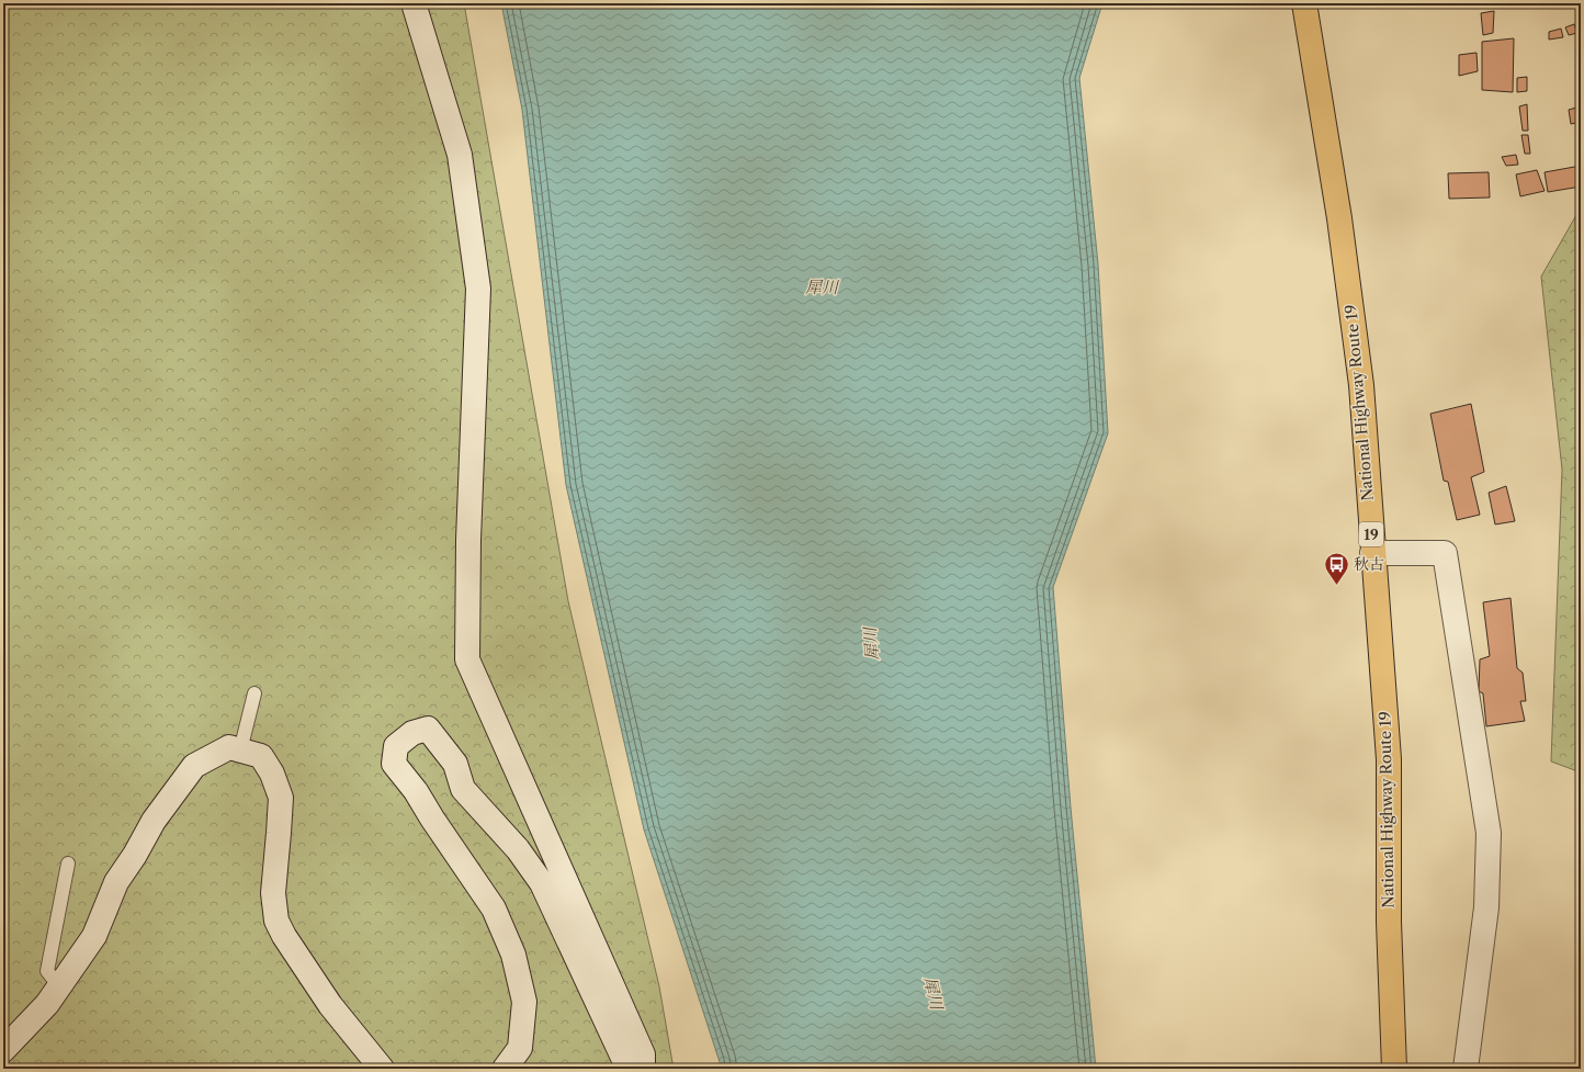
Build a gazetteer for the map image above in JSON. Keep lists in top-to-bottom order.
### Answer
{
  "streets": {
    "highway": ["National Highway Route 19", "19"]
  },
  "water": ["犀川"],
  "places": {
    "bus stop": ["秋古"]
  }
}
